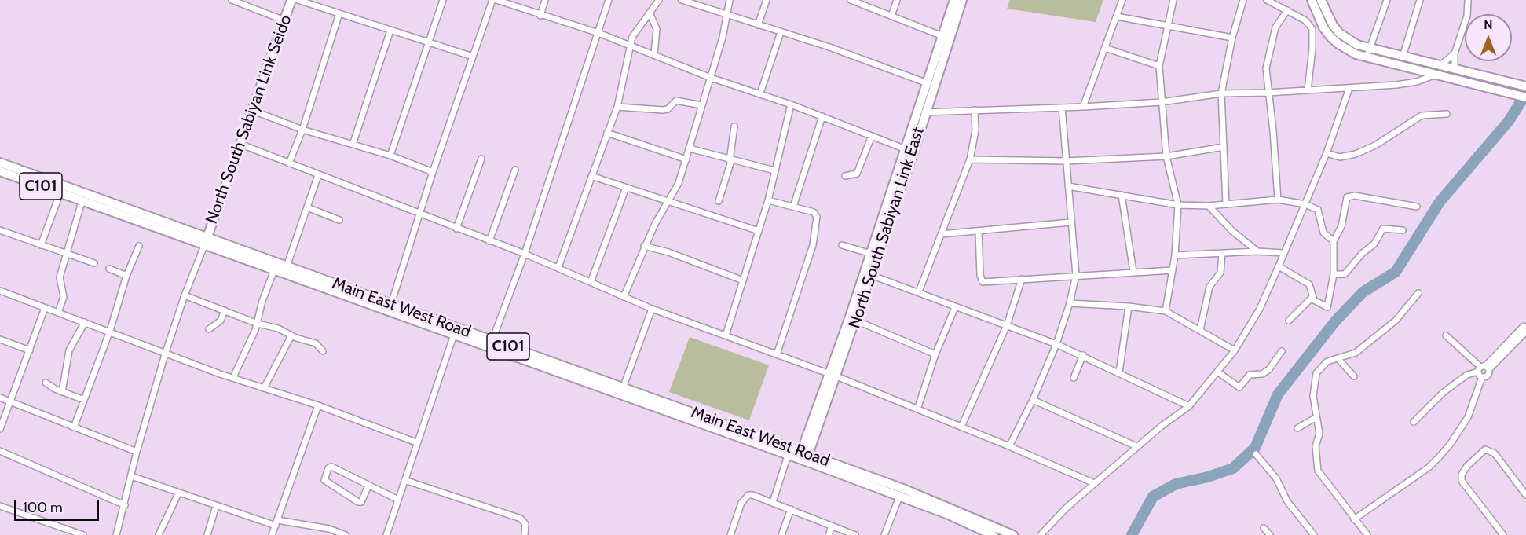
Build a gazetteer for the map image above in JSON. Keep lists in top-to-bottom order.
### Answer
{
  "streets": {
    "main road": [
      "North South Sabiyan Link Seido",
      "C101",
      "North South Sabiyan Link East",
      "Main East West Road"
    ]
  },
  "crossings": [
    ["North South Sabiyan Link Seido", "Main East West Road"],
    ["North South Sabiyan Link East", "Main East West Road"]
  ],
  "scale_bar": "100 m",
  "north": "top"
}
